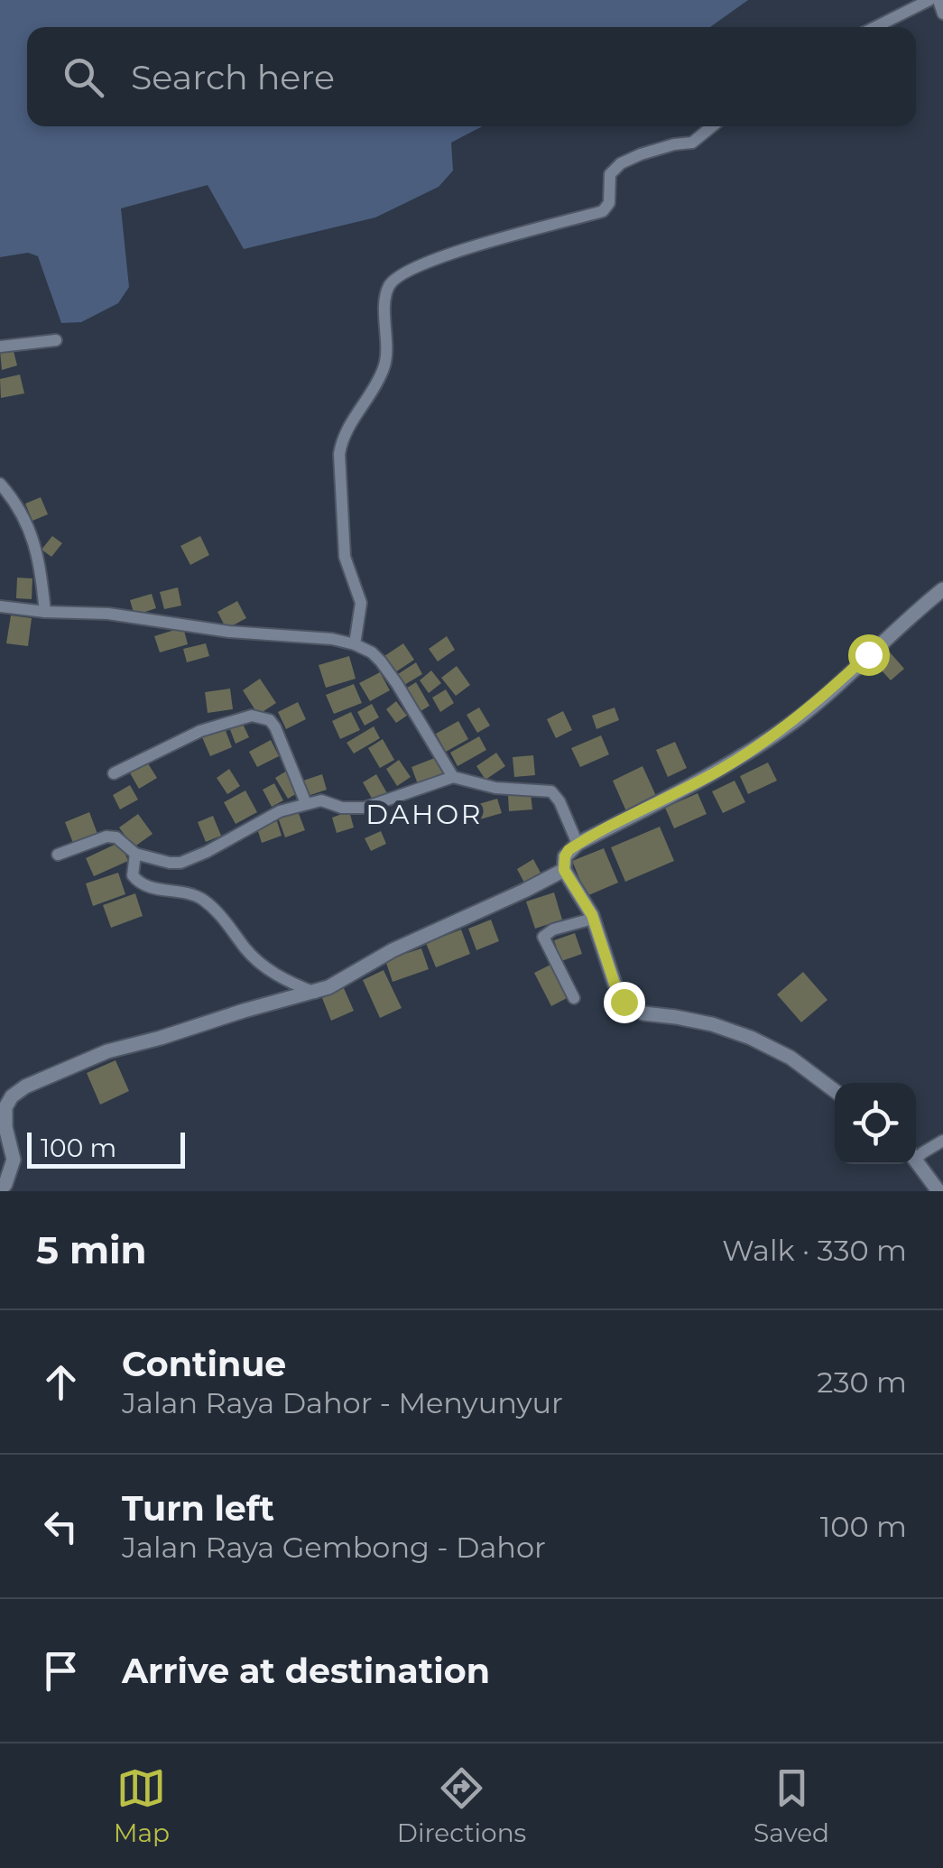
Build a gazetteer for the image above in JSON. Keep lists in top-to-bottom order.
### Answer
{
  "districts": ["DAHOR"],
  "scale_bar": "100 m",
  "page": {
    "search": "Search here",
    "scale": "100 m",
    "heading": ["5 min", "Walk · 330 m"],
    "list": [
      ["Continue", "Jalan Raya Dahor - Menyunyur", "230 m"],
      ["Turn left", "Jalan Raya Gembong - Dahor", "100 m"],
      "Arrive at destination"
    ],
    "nav": ["Map", "Directions", "Saved"]
  }
}
